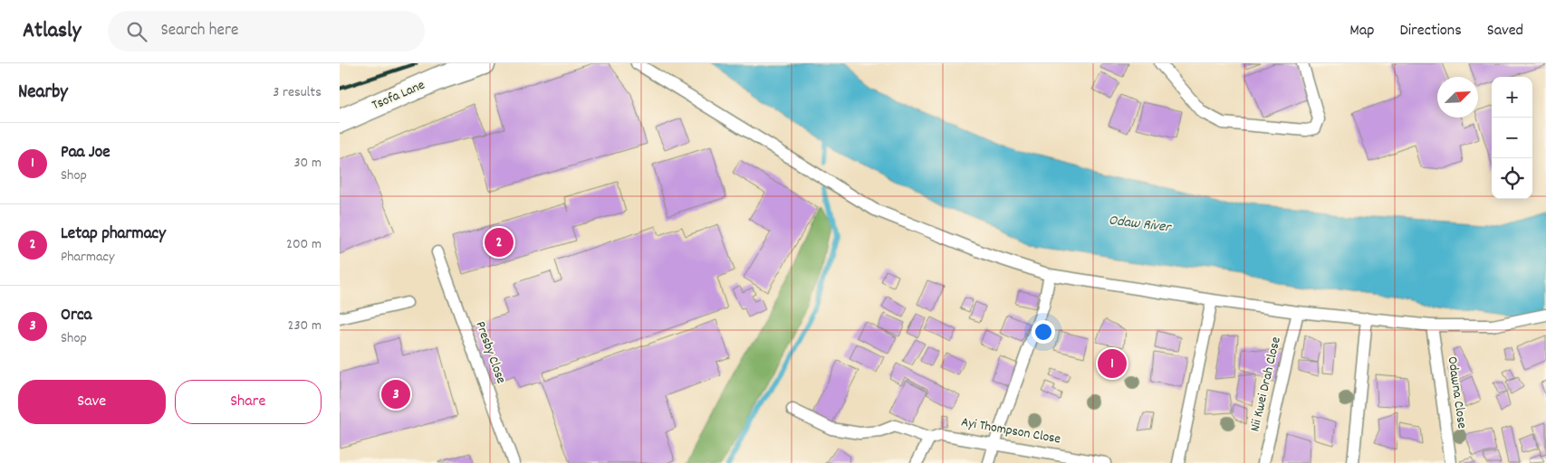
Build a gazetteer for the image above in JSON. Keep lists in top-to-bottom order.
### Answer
{
  "streets": {
    "street": ["Tsofa Lane"],
    "lane": [
      "Presby Close",
      "Nii Kwei Drah Close",
      "Odawna Close",
      "Ayi Thompson Close"
    ]
  },
  "water": ["Odaw River"],
  "north": "top right",
  "page": {
    "header": "Atlasly",
    "search": "Search here",
    "nav": ["Map", "Directions", "Saved"],
    "heading": ["Nearby", "3 results"],
    "map_buttons": ["+", "−"],
    "list": [
      {
        "mark": "1",
        "name": "Paa Joe",
        "note": "Shop",
        "value": "30 m"
      },
      {
        "mark": "2",
        "name": "Letap pharmacy",
        "note": "Pharmacy",
        "value": "200 m"
      },
      {
        "mark": "3",
        "name": "Orca",
        "note": "Shop",
        "value": "230 m"
      }
    ],
    "pins": ["2", "1", "3"],
    "buttons": ["Save", "Share"]
  }
}
